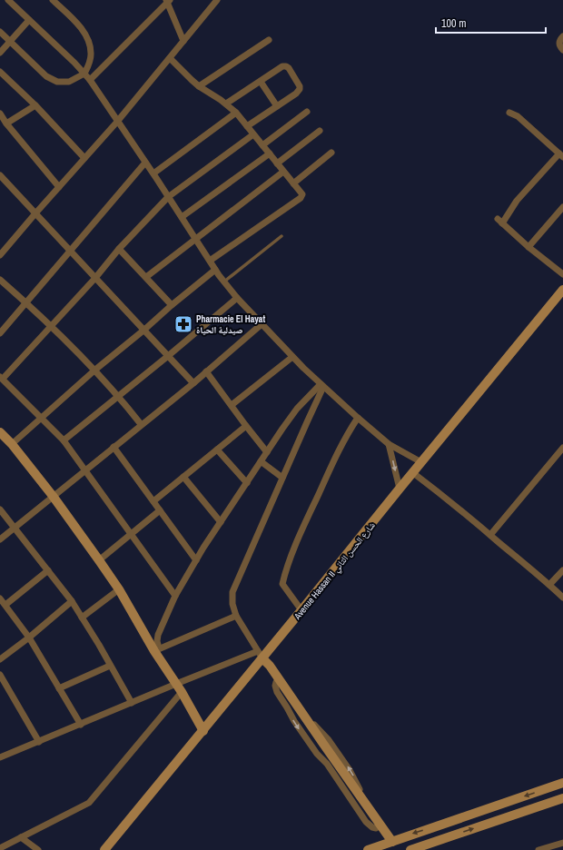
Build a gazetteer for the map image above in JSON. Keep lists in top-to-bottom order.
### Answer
{
  "streets": {
    "street": ["Avenue Hassan II شارع الحسن الثاني"]
  },
  "places": {
    "pharmacy": ["Pharmacie El Hayat صيدلية الحياة"]
  },
  "scale_bar": "100 m"
}
